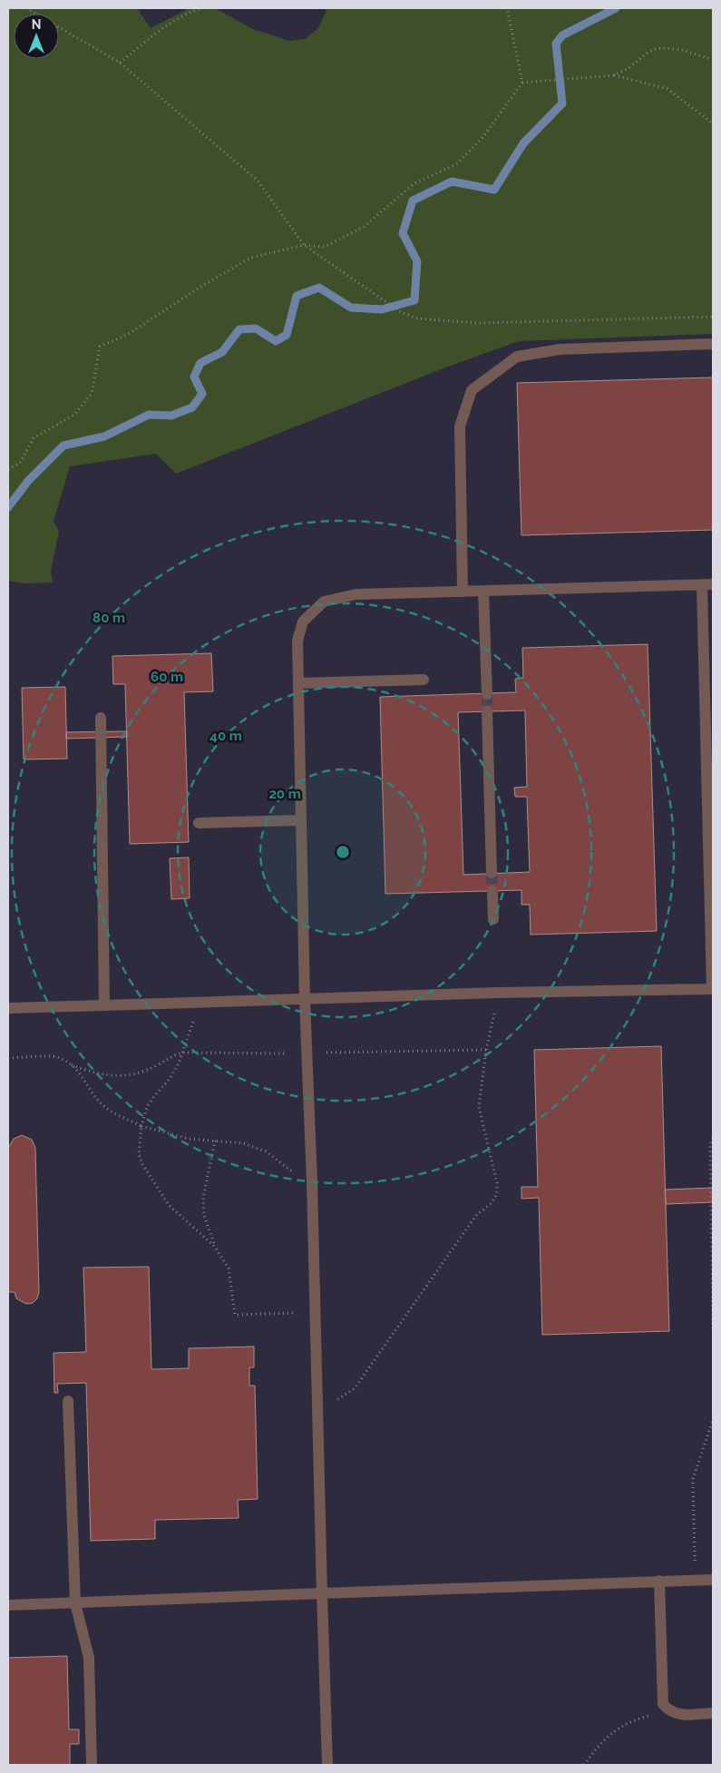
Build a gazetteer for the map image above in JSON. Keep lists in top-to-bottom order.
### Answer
{
  "north": "top",
  "rings": [
    "80 m",
    "60 m",
    "40 m",
    "20 m"
  ]
}
